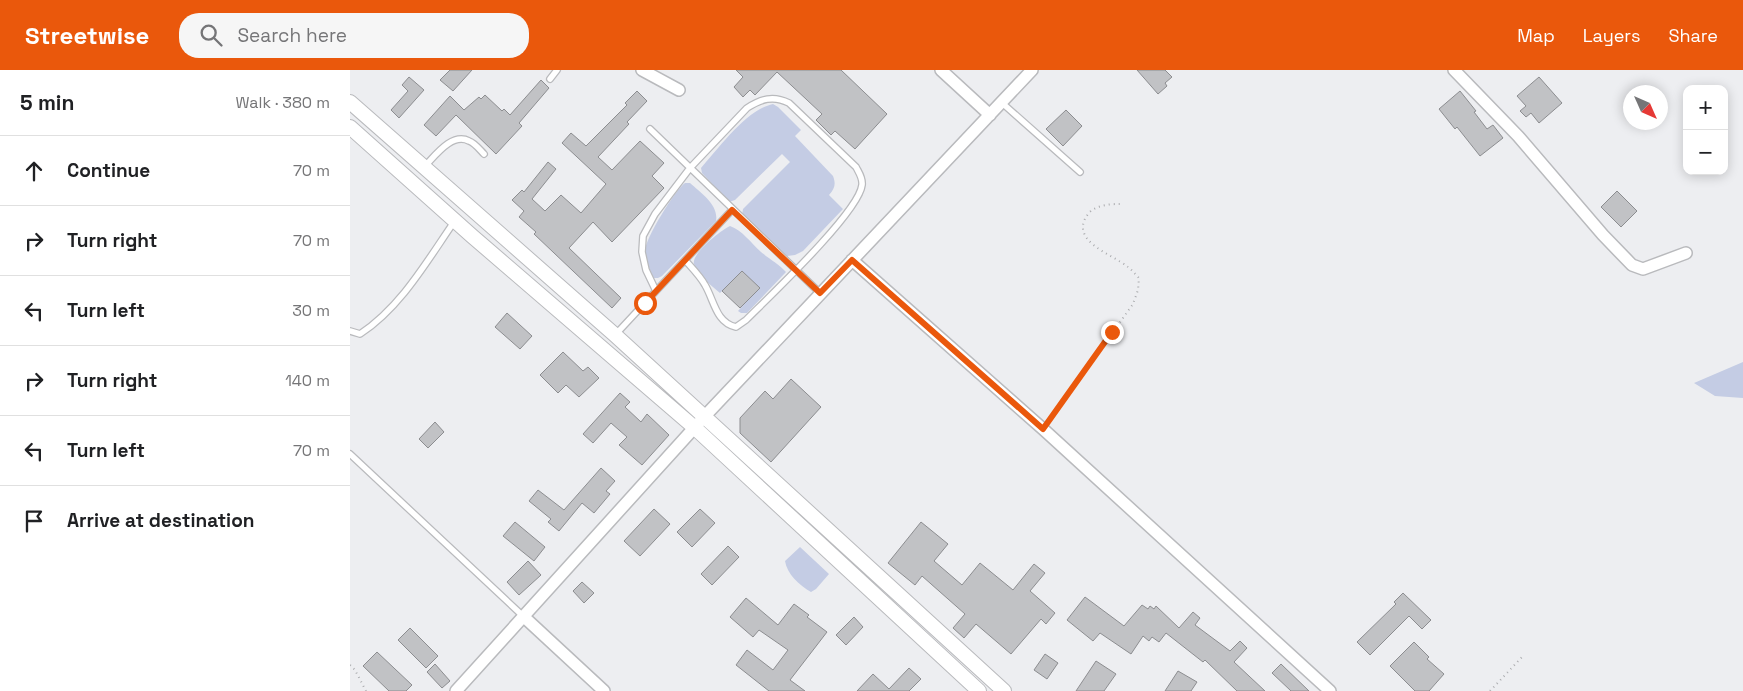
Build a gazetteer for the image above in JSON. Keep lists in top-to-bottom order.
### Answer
{
  "north": "bottom right",
  "page": {
    "header": "Streetwise",
    "search": "Search here",
    "nav": ["Map", "Layers", "Share"],
    "heading": ["5 min", "Walk · 380 m"],
    "map_buttons": ["+", "−"],
    "list": [
      ["Continue", "70 m"],
      ["Turn right", "70 m"],
      ["Turn left", "30 m"],
      ["Turn right", "140 m"],
      ["Turn left", "70 m"],
      "Arrive at destination"
    ]
  }
}
